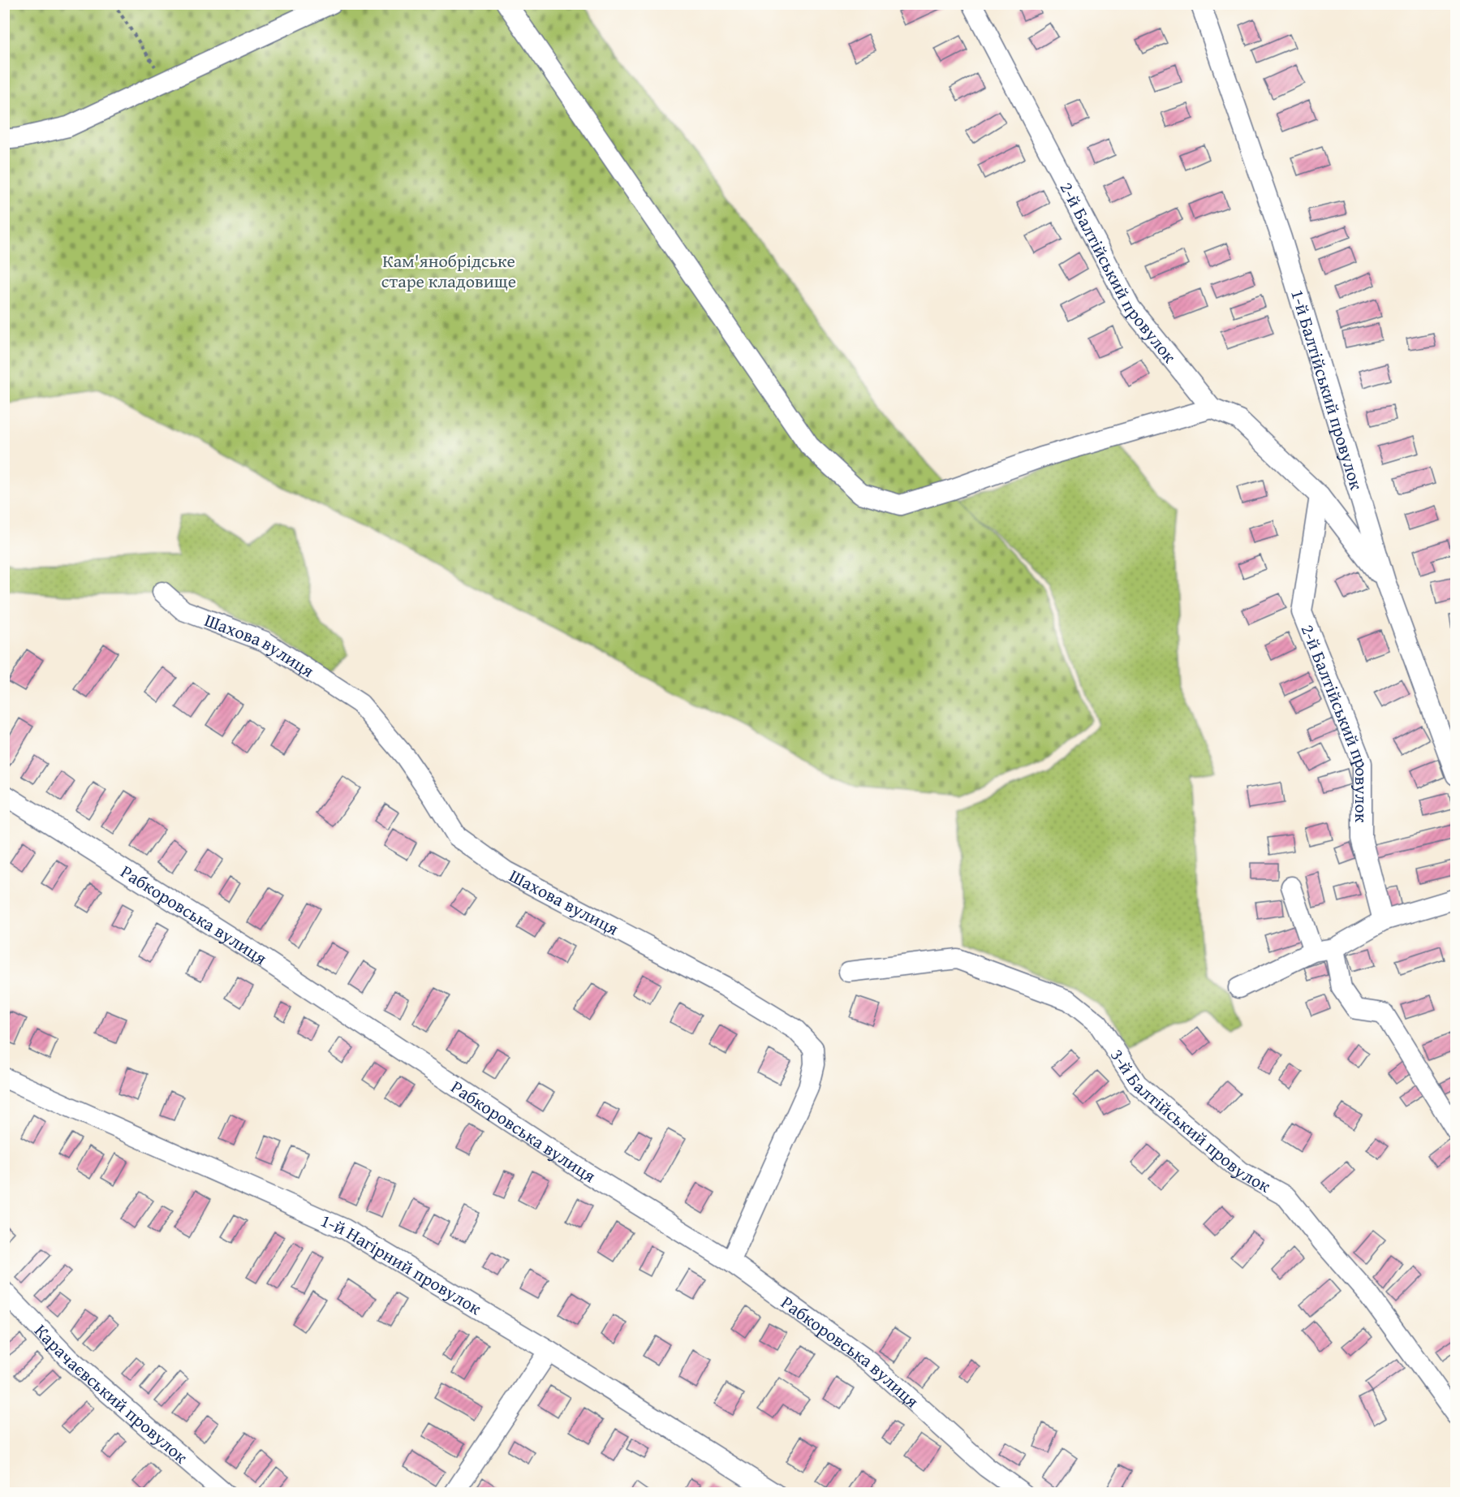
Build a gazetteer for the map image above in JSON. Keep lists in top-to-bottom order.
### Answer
{
  "streets": {
    "street": [
      "2-й Балтійський провулок",
      "1-й Балтійський провулок",
      "Шахова вулиця",
      "Рабкоровська вулиця",
      "3-й Балтійський провулок",
      "1-й Нагірний провулок",
      "Карачаєвський провулок"
    ]
  },
  "crossings": [
    ["2-й Балтійський провулок", "1-й Балтійський провулок"],
    ["Шахова вулиця", "Рабкоровська вулиця"]
  ],
  "parks": ["Кам'янобрідське старе кладовище"]
}
